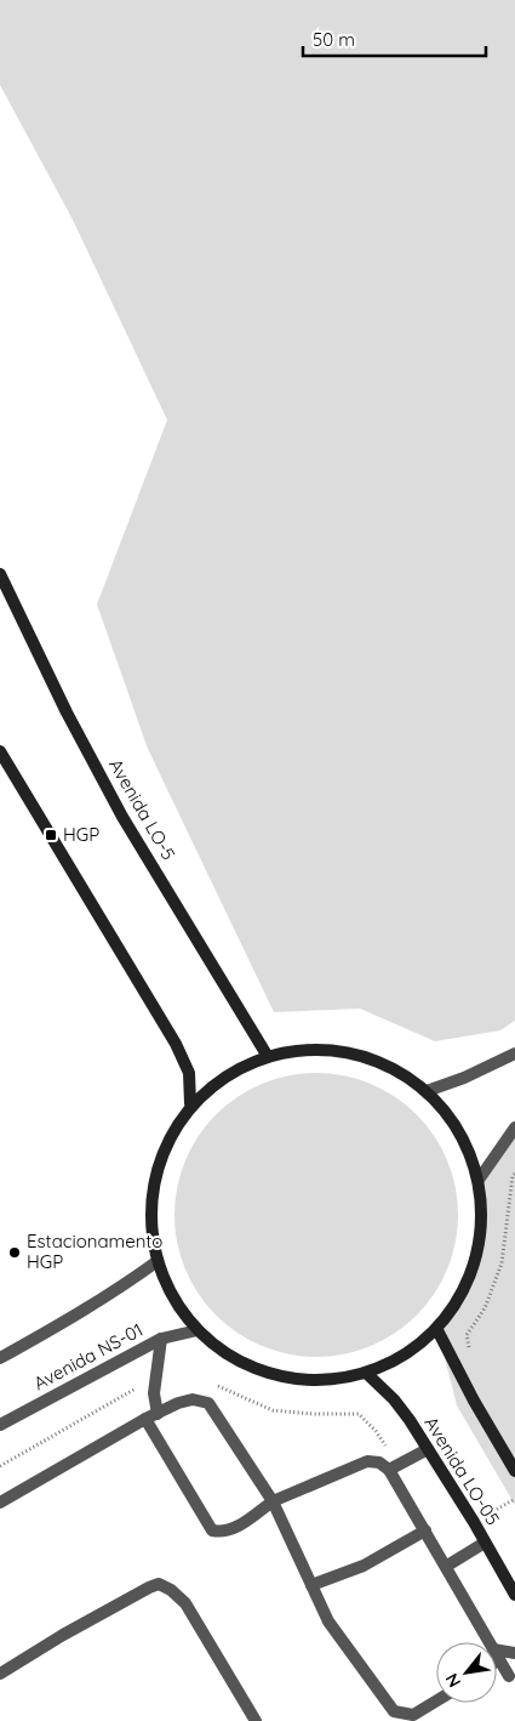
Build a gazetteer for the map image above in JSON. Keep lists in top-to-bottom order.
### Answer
{
  "streets": {
    "main road": ["Avenida LO-5", "Avenida LO-05"],
    "street": ["Avenida NS-01"]
  },
  "places": {
    "transit": ["HGP"],
    "other": ["Estacionamento HGP"]
  },
  "scale_bar": "50 m",
  "north": "bottom left"
}
